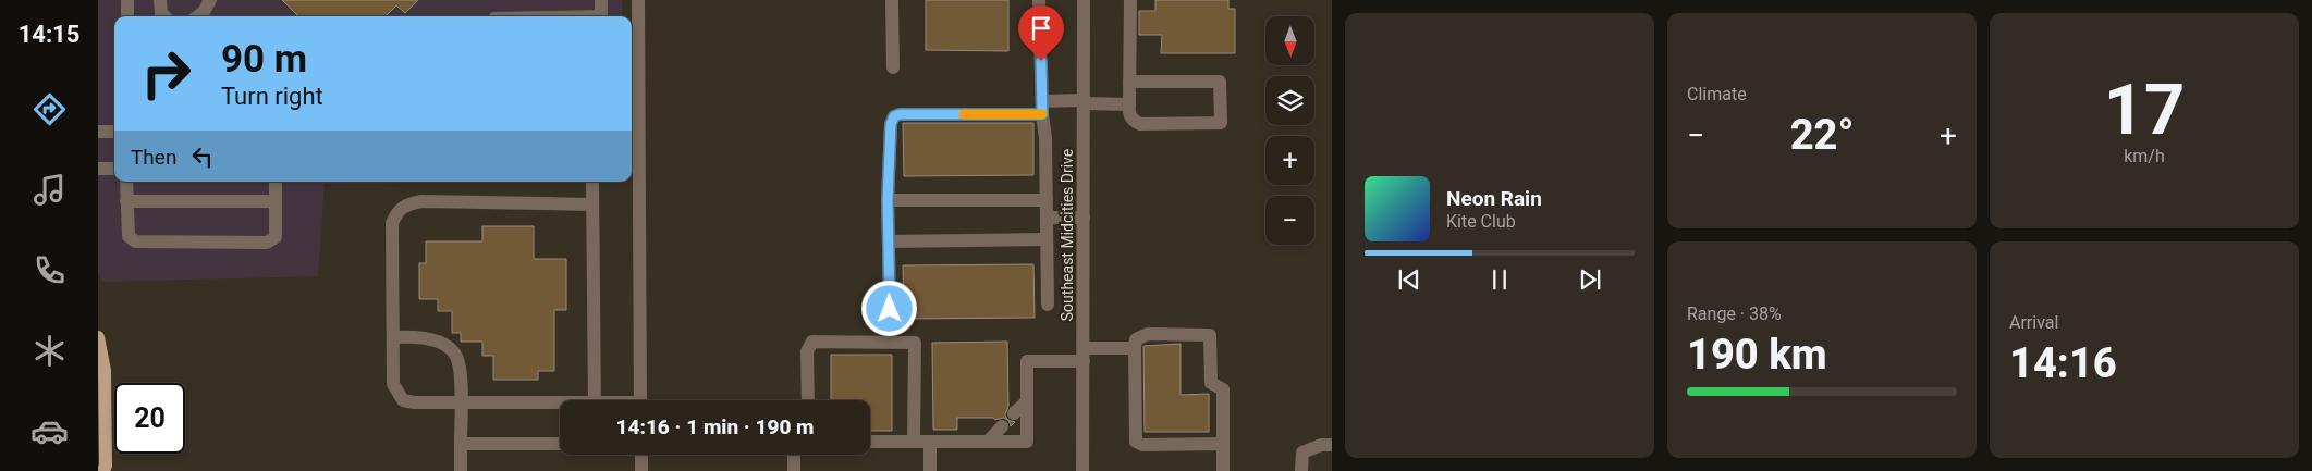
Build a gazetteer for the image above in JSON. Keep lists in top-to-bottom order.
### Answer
{
  "streets": {
    "street": ["Southeast Midcities Drive"]
  },
  "north": "bottom",
  "page": {
    "tabs": "14:15",
    "tile": [
      "Climate",
      ["17", "km/h"],
      ["Range · 38%", "190 km"],
      ["Arrival", "14:16"]
    ],
    "map_buttons": ["+", "−"],
    "turn": ["90 m", "Turn right"],
    "heat": ["−", "22°", "+"],
    "then": "Then",
    "song": ["Neon Rain", "Kite Club"],
    "limit": "20",
    "trip": "14:16 · 1 min · 190 m"
  }
}
